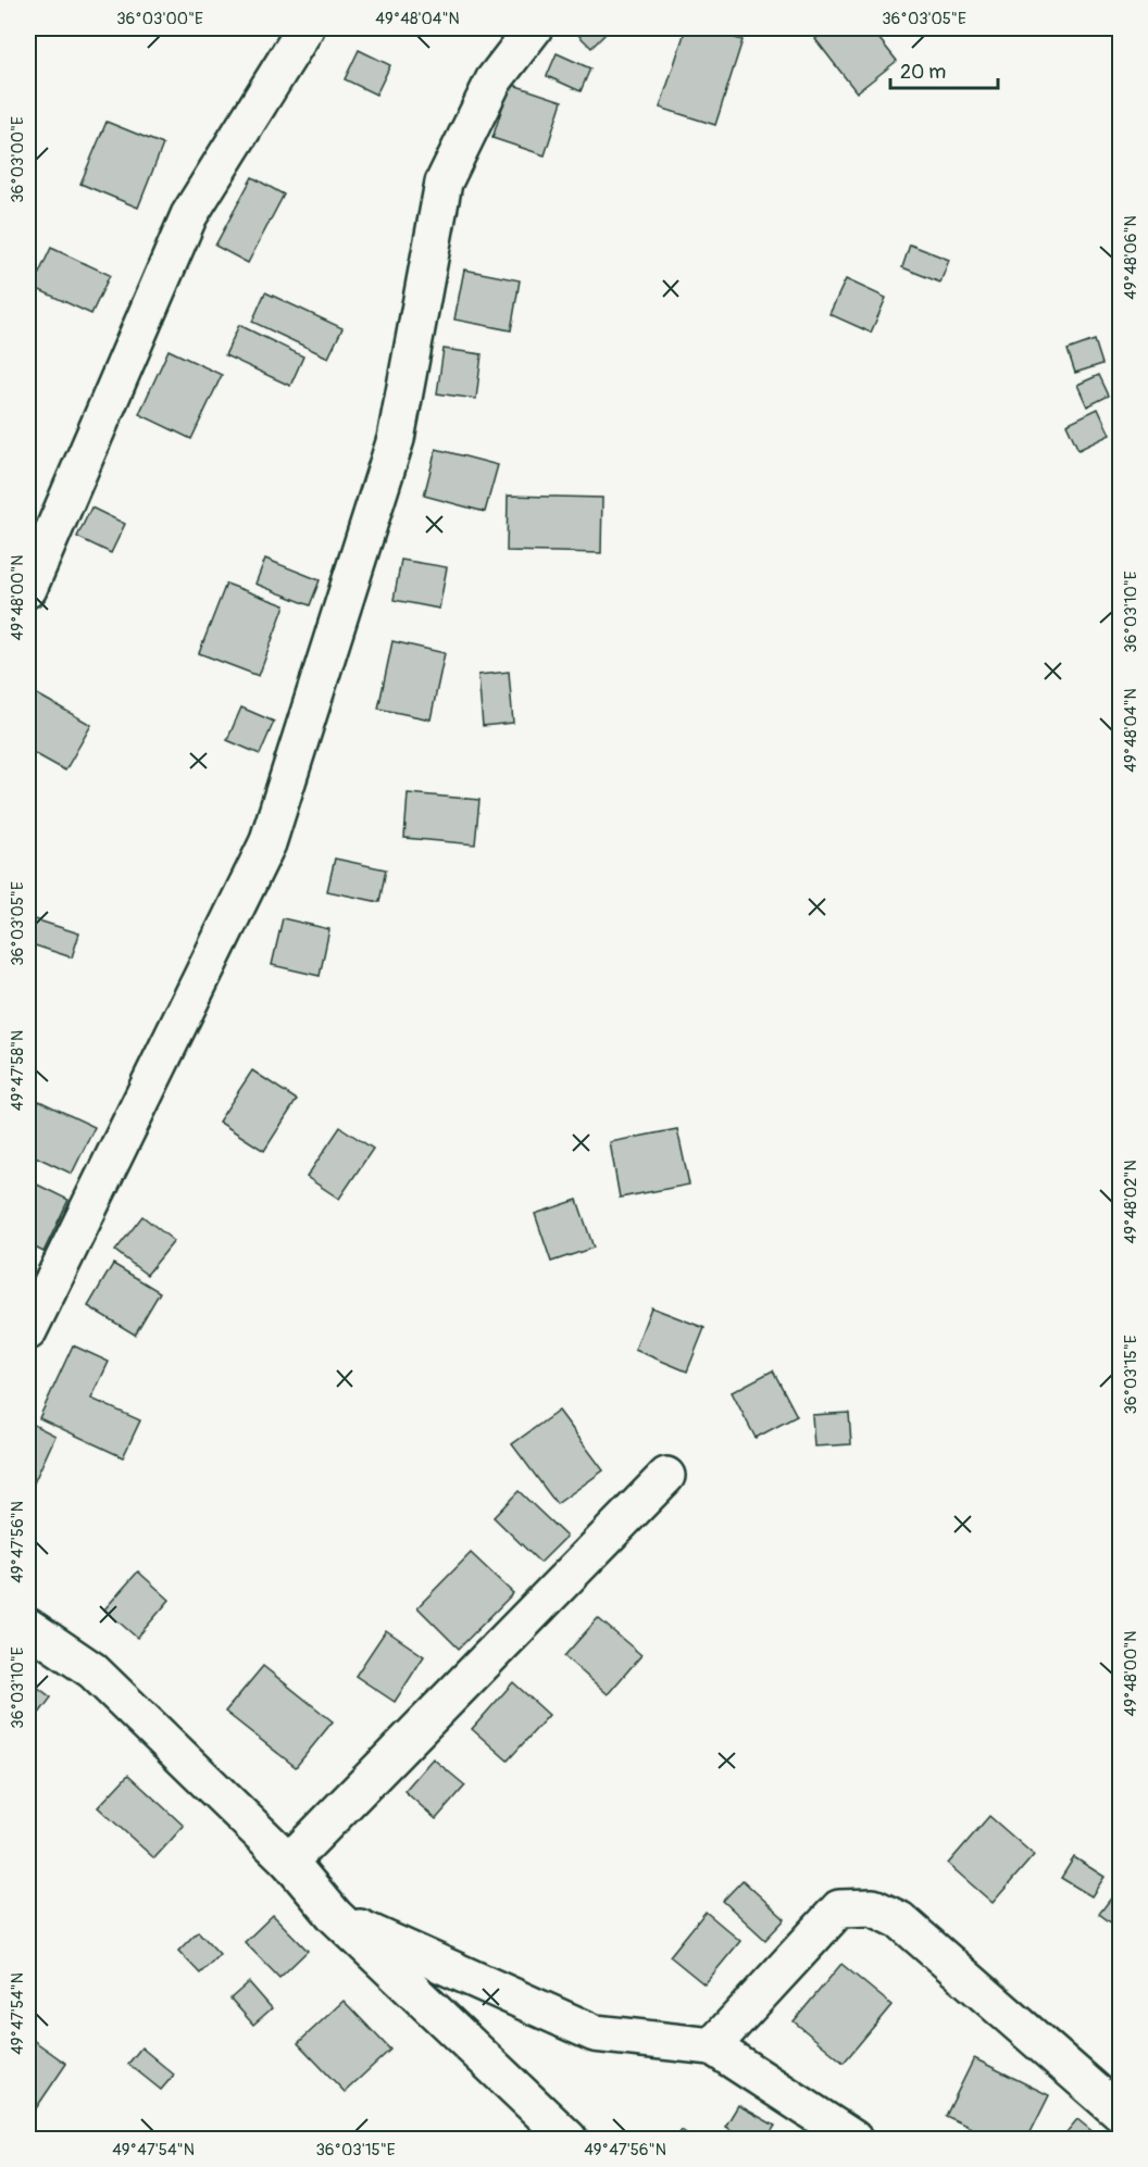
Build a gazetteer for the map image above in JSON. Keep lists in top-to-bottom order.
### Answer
{
  "scale_bar": "20 m",
  "coordinates": [
    "36°03'00\"E",
    "49°48'04\"N",
    "36°03'05\"E",
    "49°48'06\"N",
    "49°48'00\"N",
    "36°03'10\"E",
    "49°47'58\"N",
    "49°48'02\"N",
    "36°03'15\"E",
    "49°47'56\"N",
    "49°47'54\"N"
  ]
}
